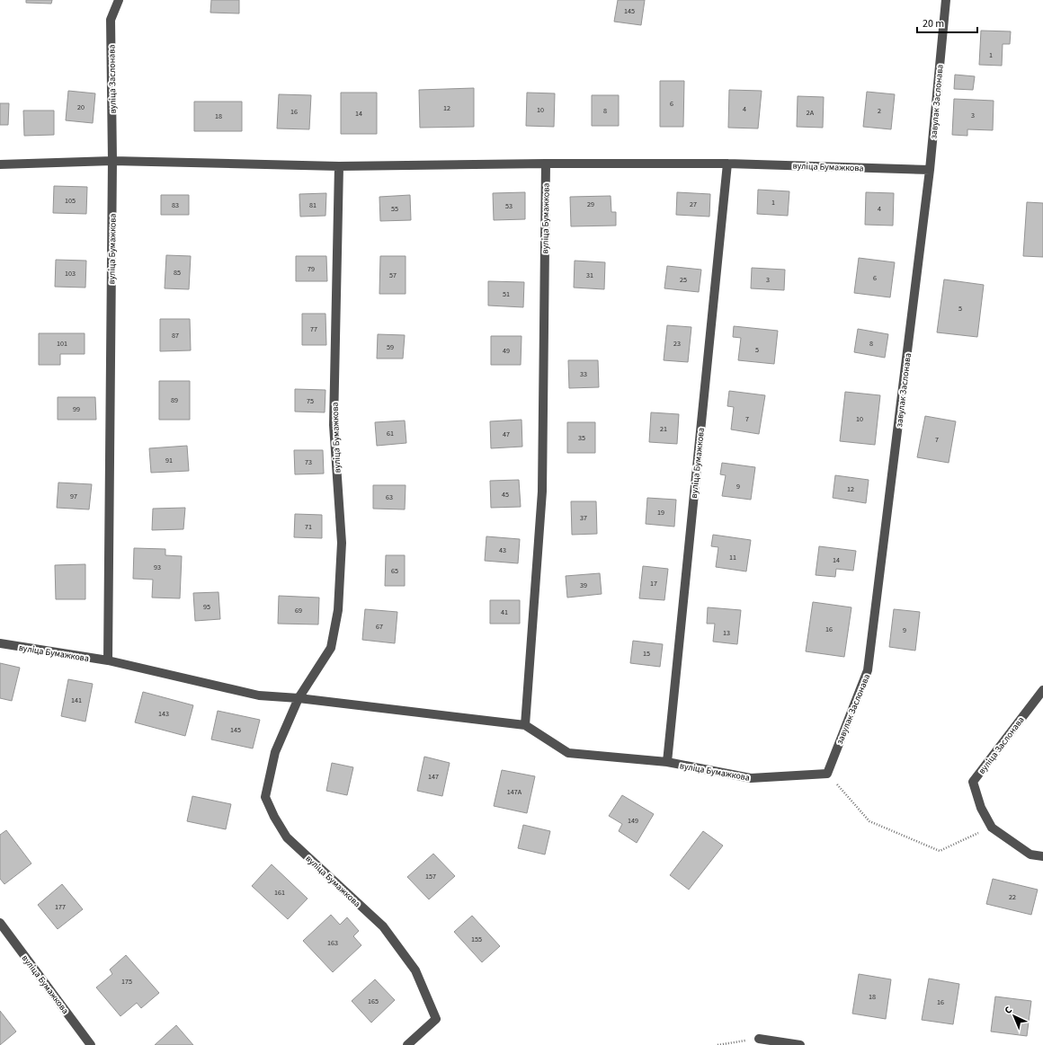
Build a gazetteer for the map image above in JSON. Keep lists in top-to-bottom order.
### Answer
{
  "streets": {
    "street": ["вуліца Заслонава", "завулак Заслонава", "вуліца Бумажкова"]
  },
  "crossings": [
    ["вуліца Заслонава", "вуліца Бумажкова"],
    ["завулак Заслонава", "вуліца Бумажкова"]
  ],
  "house_numbers": [
    "145",
    "1",
    "6",
    "20",
    "12",
    "4",
    "10",
    "8",
    "2",
    "16",
    "2А",
    "14",
    "3",
    "18",
    "105",
    "1",
    "29",
    "27",
    "83",
    "81",
    "53",
    "55",
    "4",
    "79",
    "85",
    "103",
    "57",
    "31",
    "6",
    "25",
    "3",
    "51",
    "5",
    "77",
    "87",
    "101",
    "23",
    "8",
    "59",
    "5",
    "49",
    "33",
    "89",
    "75",
    "99",
    "7",
    "10",
    "21",
    "61",
    "47",
    "35",
    "7",
    "91",
    "73",
    "9",
    "12",
    "45",
    "97",
    "63",
    "19",
    "37",
    "71",
    "43",
    "11",
    "14",
    "93",
    "65",
    "17",
    "39",
    "95",
    "69",
    "41",
    "67",
    "16",
    "9",
    "13",
    "15",
    "141",
    "143",
    "145",
    "147",
    "147А",
    "149",
    "157",
    "161",
    "22",
    "177",
    "155",
    "163",
    "175",
    "18",
    "165",
    "16"
  ],
  "scale_bar": "20 m",
  "north": "top left"
}
